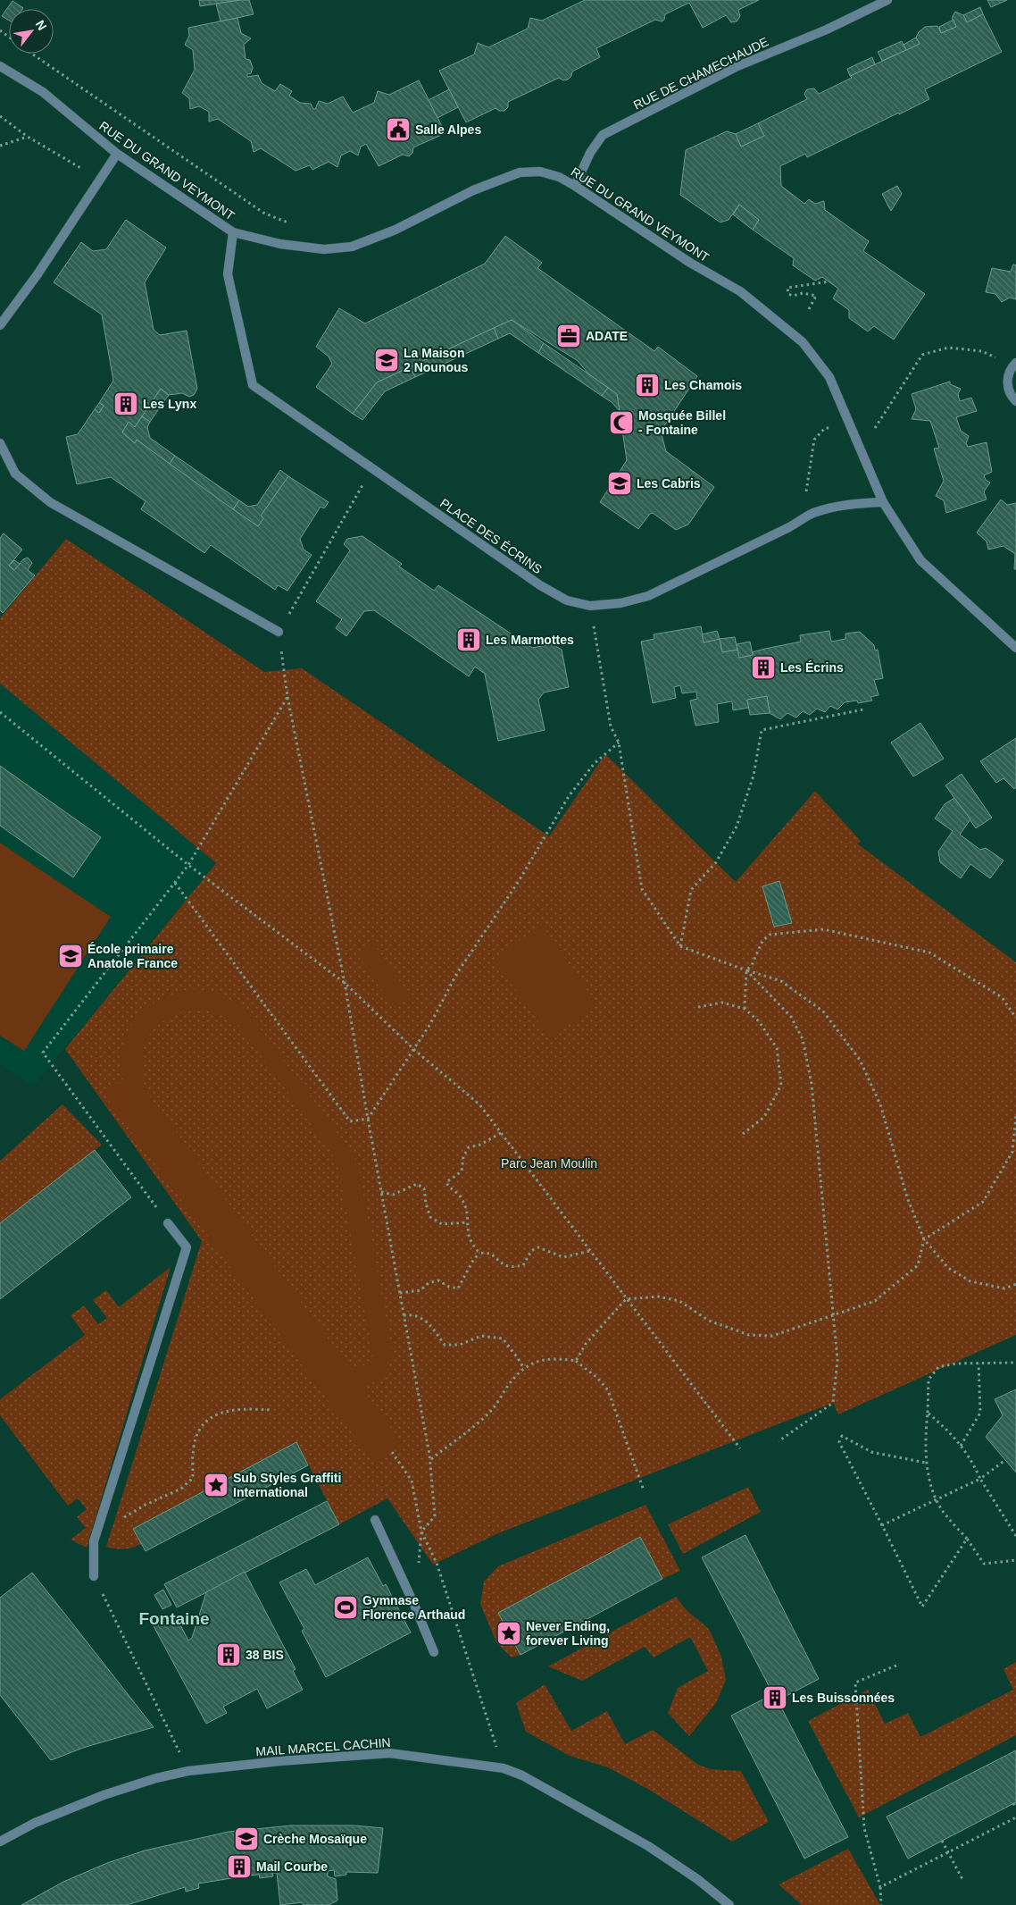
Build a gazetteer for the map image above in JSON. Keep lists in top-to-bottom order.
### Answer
{
  "streets": {
    "street": [
      "RUE DE CHAMECHAUDE",
      "RUE DU GRAND VEYMONT",
      "PLACE DES ÉCRINS",
      "MAIL MARCEL CACHIN"
    ]
  },
  "crossings": [
    ["RUE DE CHAMECHAUDE", "RUE DU GRAND VEYMONT"],
    ["RUE DU GRAND VEYMONT", "PLACE DES ÉCRINS"]
  ],
  "districts": ["Fontaine"],
  "parks": ["Parc Jean Moulin"],
  "places": {
    "public building": ["Salle Alpes"],
    "office": ["ADATE"],
    "school or university": [
      "La Maison 2 Nounous",
      "Les Cabris",
      "École primaire Anatole France",
      "Crèche Mosaïque"
    ],
    "building": [
      "Les Chamois",
      "Les Lynx",
      "Les Marmottes",
      "Les Écrins",
      "38 BIS",
      "Les Buissonnées",
      "Mail Courbe"
    ],
    "mosque": ["Mosquée Billel - Fontaine"],
    "place": ["Sub Styles Graffiti International", "Never Ending, forever Living"],
    "sports": ["Gymnase Florence Arthaud"]
  },
  "north": "top right"
}
